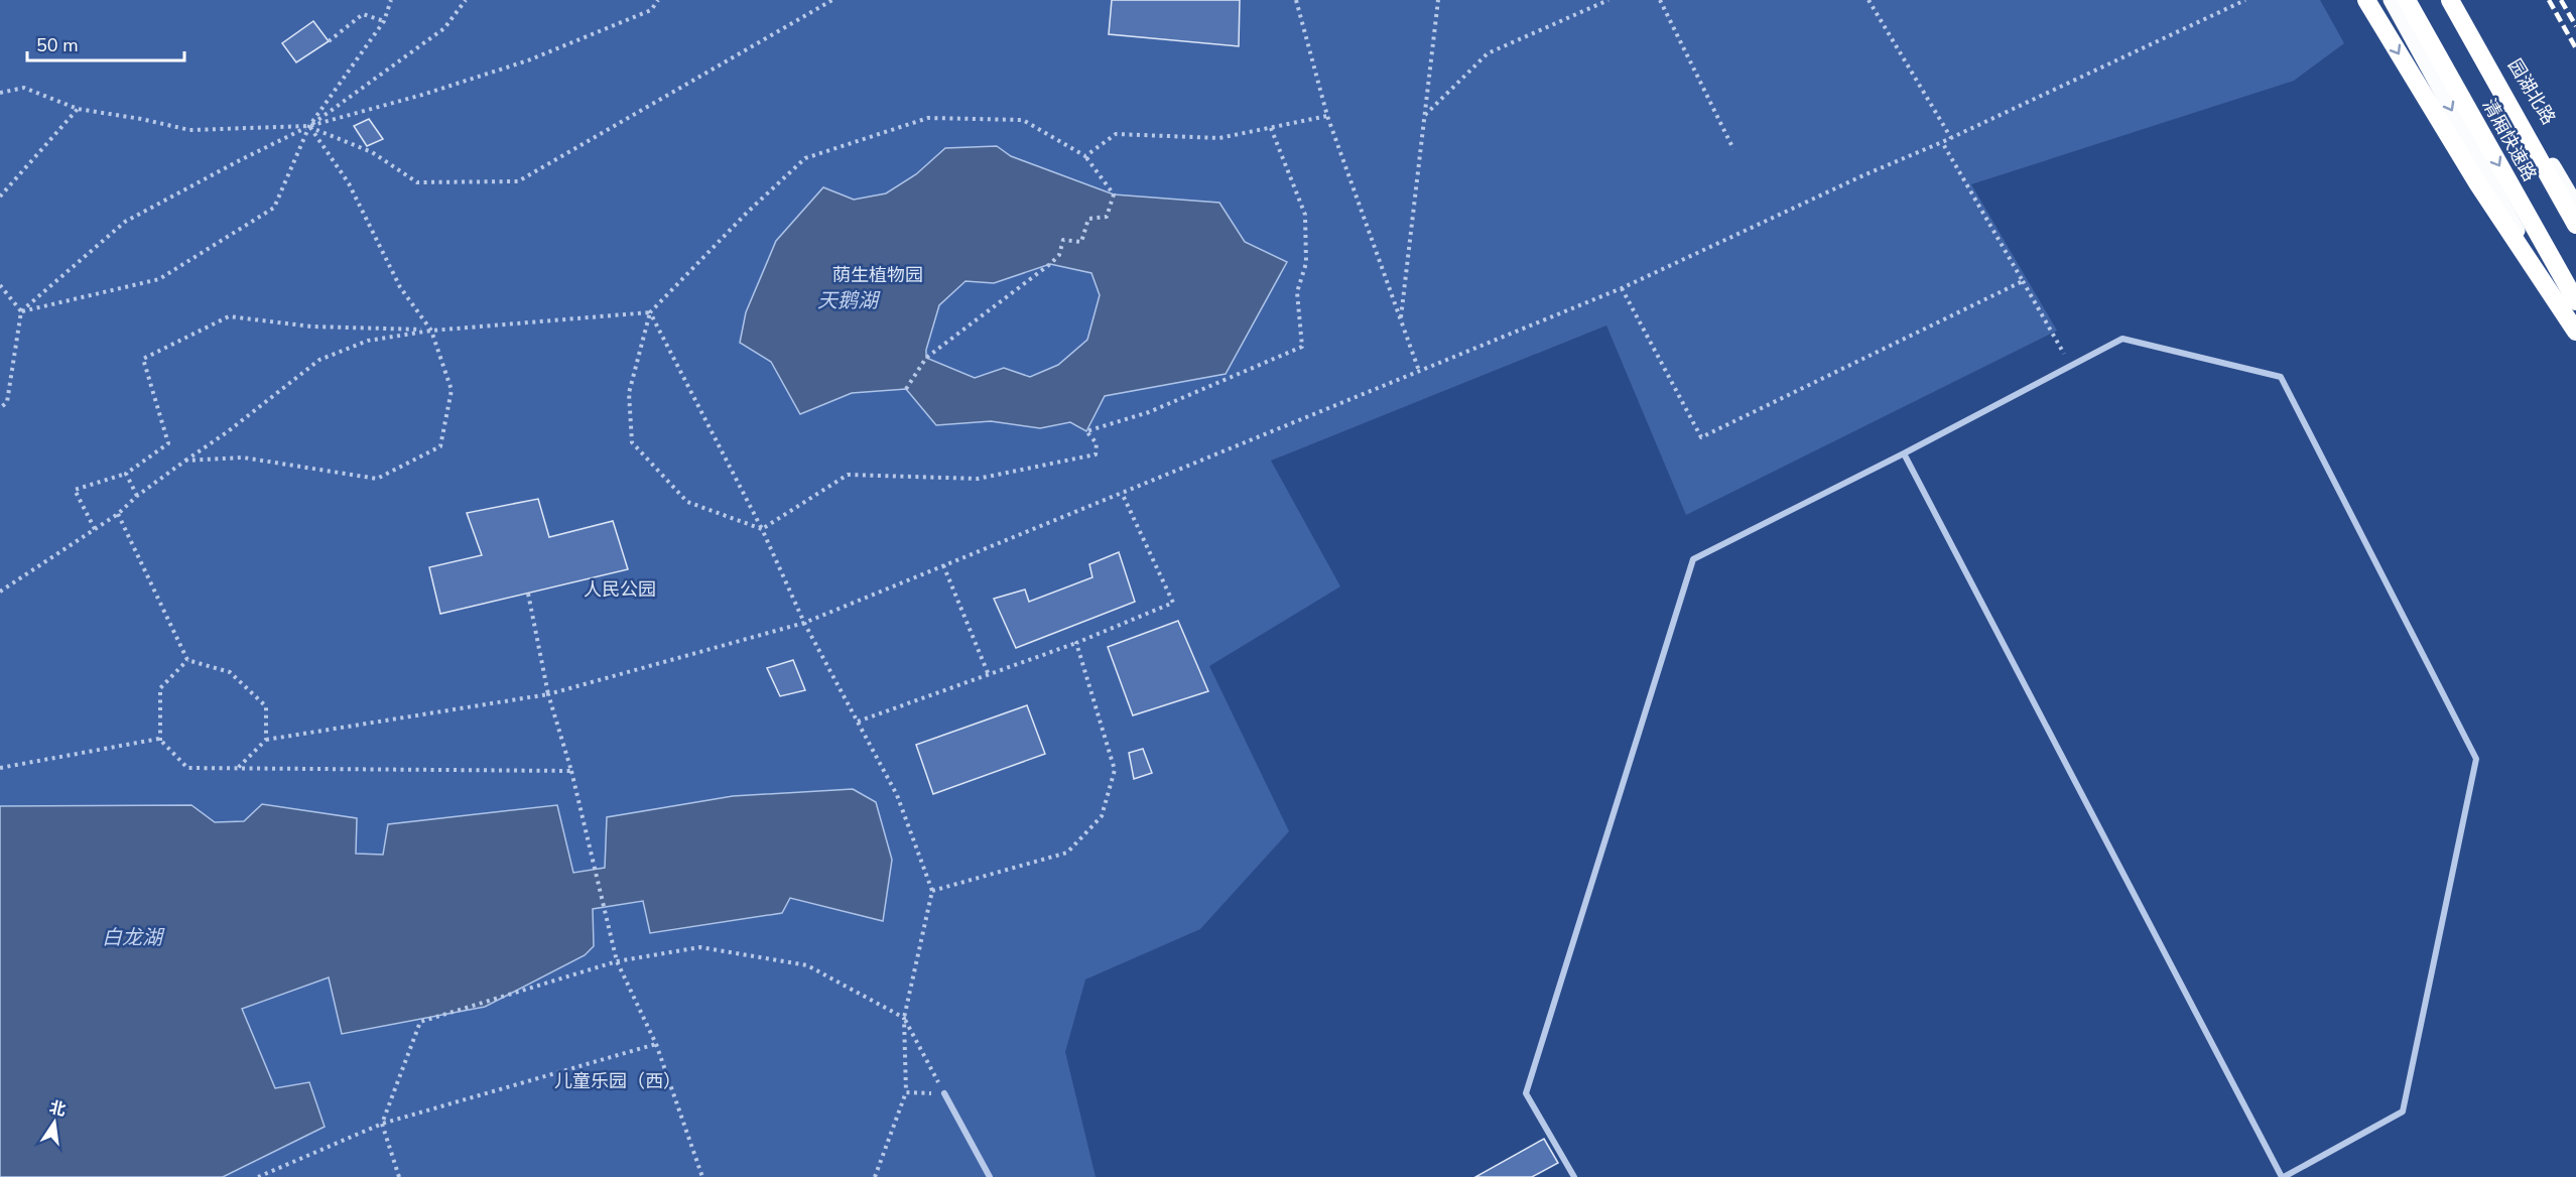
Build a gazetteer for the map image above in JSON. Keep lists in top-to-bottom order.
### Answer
{
  "streets": {
    "highway": ["清厢快速路"],
    "main road": ["园湖北路"]
  },
  "crossings": [
    ["园湖北路", "清厢快速路"]
  ],
  "water": ["天鹅湖", "白龙湖"],
  "parks": ["荫生植物园", "人民公园", "儿童乐园（西）"],
  "scale_bar": "50 m",
  "north": "top"
}
